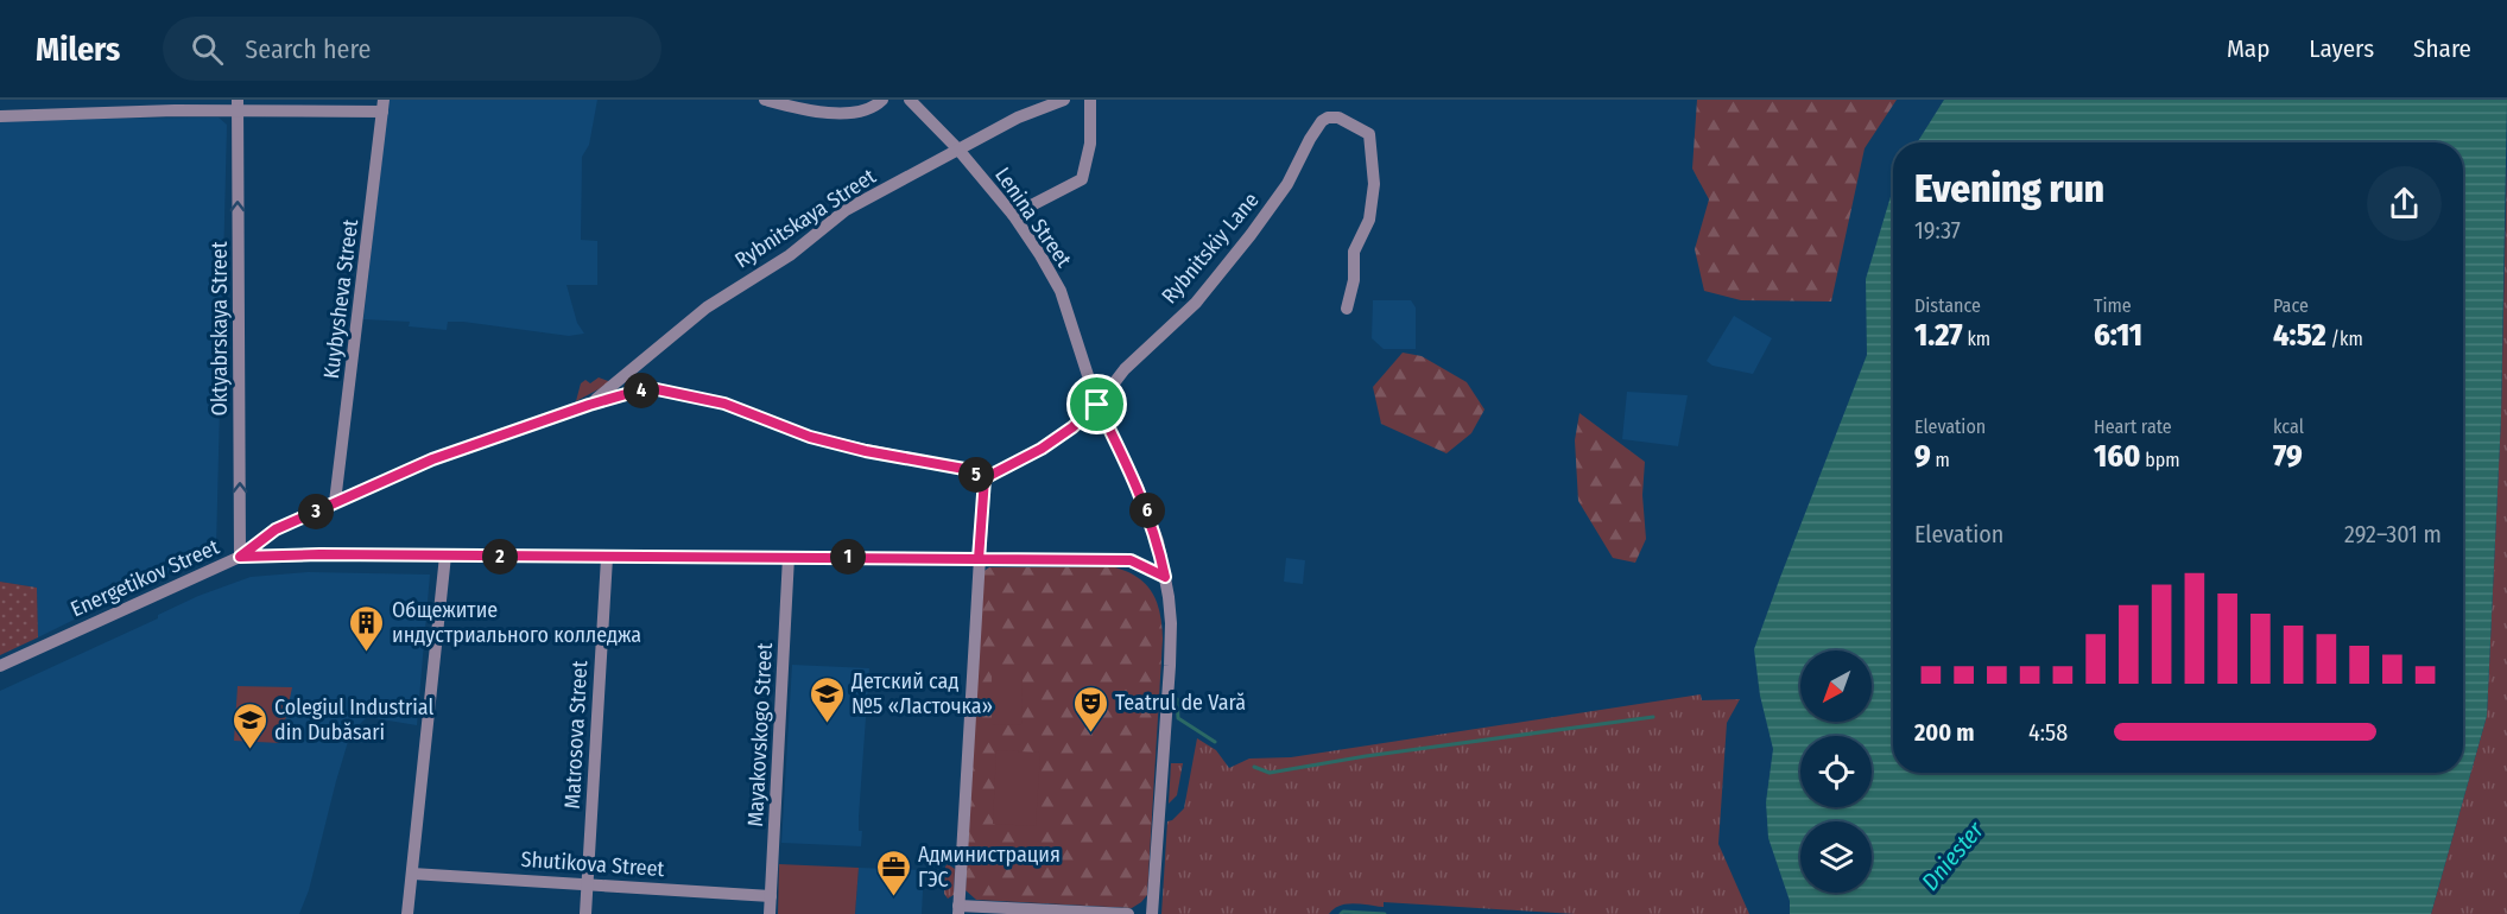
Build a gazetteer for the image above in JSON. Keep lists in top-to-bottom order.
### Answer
{
  "streets": {
    "street": [
      "Lenina Street",
      "Rybnitskaya Street",
      "Rybnitskiy Lane",
      "Kuybysheva Street",
      "Oktyabrskaya Street",
      "Energetikov Street",
      "Matrosova Street",
      "Mayakovskogo Street",
      "Shutikova Street"
    ]
  },
  "crossings": [
    ["Lenina Street", "Rybnitskaya Street"],
    ["Lenina Street", "Rybnitskiy Lane"],
    ["Lenina Street", "Energetikov Street"],
    ["Oktyabrskaya Street", "Energetikov Street"],
    ["Energetikov Street", "Matrosova Street"],
    ["Energetikov Street", "Mayakovskogo Street"],
    ["Matrosova Street", "Shutikova Street"],
    ["Mayakovskogo Street", "Shutikova Street"]
  ],
  "one_way": ["Oktyabrskaya Street"],
  "water": ["Dniester"],
  "places": {
    "building": ["Общежитие индустриального колледжа"],
    "school or university": ["Детский сад №5 «Ласточка»", "Colegiul Industrial din Dubăsari"],
    "theatre": ["Teatrul de Vară"],
    "office": ["Администрация ГЭС"]
  },
  "north": "bottom left",
  "page": {
    "header": "Milers",
    "search": "Search here",
    "nav": ["Map", "Layers", "Share"],
    "heading": ["Evening run", "19:37"],
    "stats": [
      ["Distance", "1.27 km"],
      ["Time", "6:11"],
      ["Pace", "4:52 /km"],
      ["Elevation", "9 m"],
      ["Heart rate", "160 bpm"],
      ["kcal", "79"]
    ],
    "pins": [
      "4",
      "5",
      "6",
      "3",
      "1",
      "2"
    ],
    "chart": ["Elevation", "292–301 m"],
    "list": [
      {
        "name": "200 m",
        "note": "4:58"
      }
    ]
  }
}
